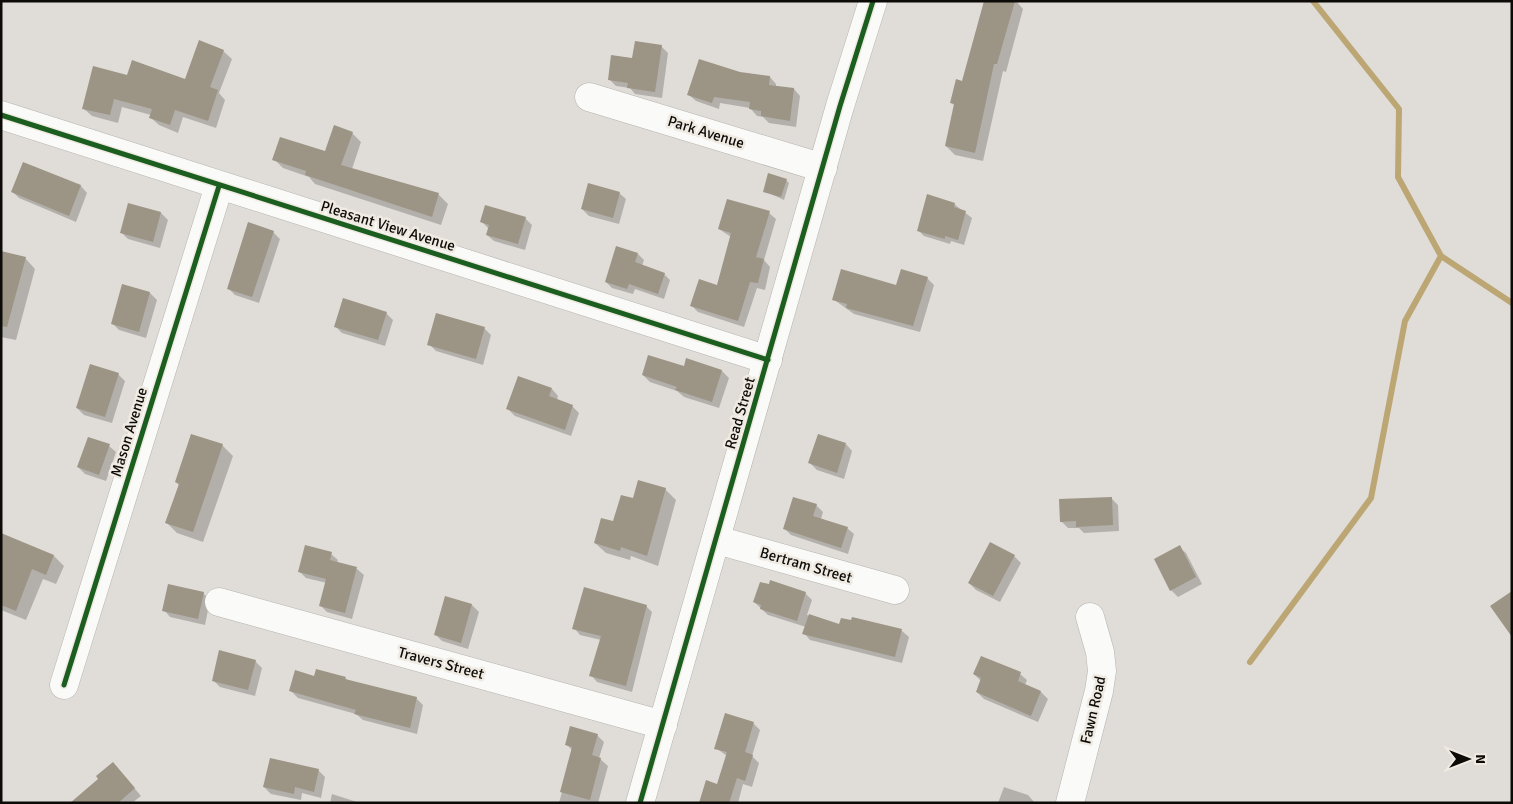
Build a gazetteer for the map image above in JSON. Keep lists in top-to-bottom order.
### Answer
{
  "streets": {
    "street": [
      "Park Avenue",
      "Pleasant View Avenue",
      "Read Street",
      "Mason Avenue",
      "Bertram Street",
      "Travers Street",
      "Fawn Road"
    ]
  },
  "crossings": [
    ["Park Avenue", "Read Street"],
    ["Pleasant View Avenue", "Read Street"],
    ["Pleasant View Avenue", "Mason Avenue"],
    ["Read Street", "Bertram Street"],
    ["Read Street", "Travers Street"]
  ],
  "north": "right"
}
